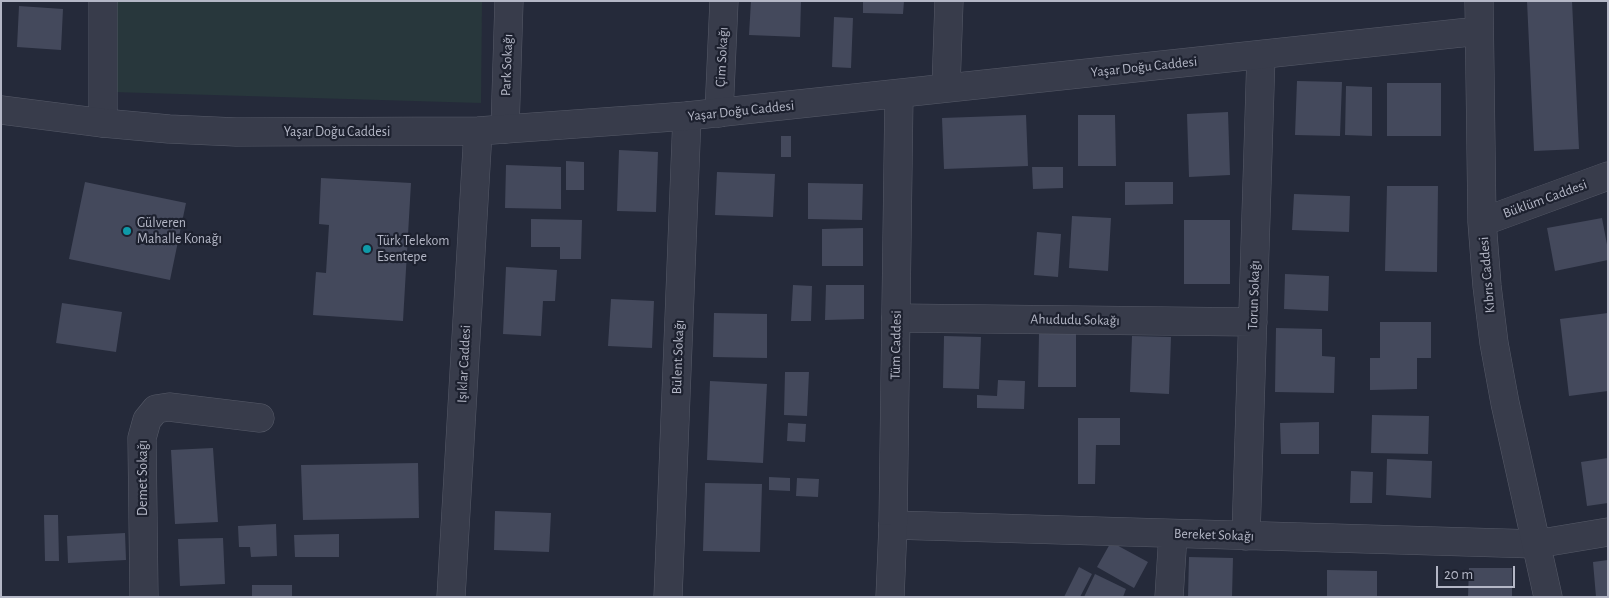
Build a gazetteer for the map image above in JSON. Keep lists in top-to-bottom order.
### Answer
{
  "streets": {
    "street": [
      "Çim Sokağı",
      "Park Sokağı",
      "Yaşar Doğu Caddesi",
      "Büklüm Caddesi",
      "Kıbrıs Caddesi",
      "Torun Sokağı",
      "Ahududu Sokağı",
      "Tüm Caddesi",
      "Bülent Sokağı",
      "Işıklar Caddesi",
      "Demet Sokağı",
      "Bereket Sokağı"
    ]
  },
  "crossings": [
    ["Çim Sokağı", "Yaşar Doğu Caddesi"],
    ["Park Sokağı", "Yaşar Doğu Caddesi"],
    ["Yaşar Doğu Caddesi", "Kıbrıs Caddesi"],
    ["Yaşar Doğu Caddesi", "Torun Sokağı"],
    ["Yaşar Doğu Caddesi", "Tüm Caddesi"],
    ["Yaşar Doğu Caddesi", "Bülent Sokağı"],
    ["Yaşar Doğu Caddesi", "Işıklar Caddesi"],
    ["Büklüm Caddesi", "Kıbrıs Caddesi"],
    ["Kıbrıs Caddesi", "Bereket Sokağı"],
    ["Torun Sokağı", "Ahududu Sokağı"],
    ["Torun Sokağı", "Bereket Sokağı"],
    ["Ahududu Sokağı", "Tüm Caddesi"],
    ["Tüm Caddesi", "Bereket Sokağı"]
  ],
  "places": ["Gülveren Mahalle Konağı", "Türk Telekom Esentepe"],
  "scale_bar": "20 m"
}
